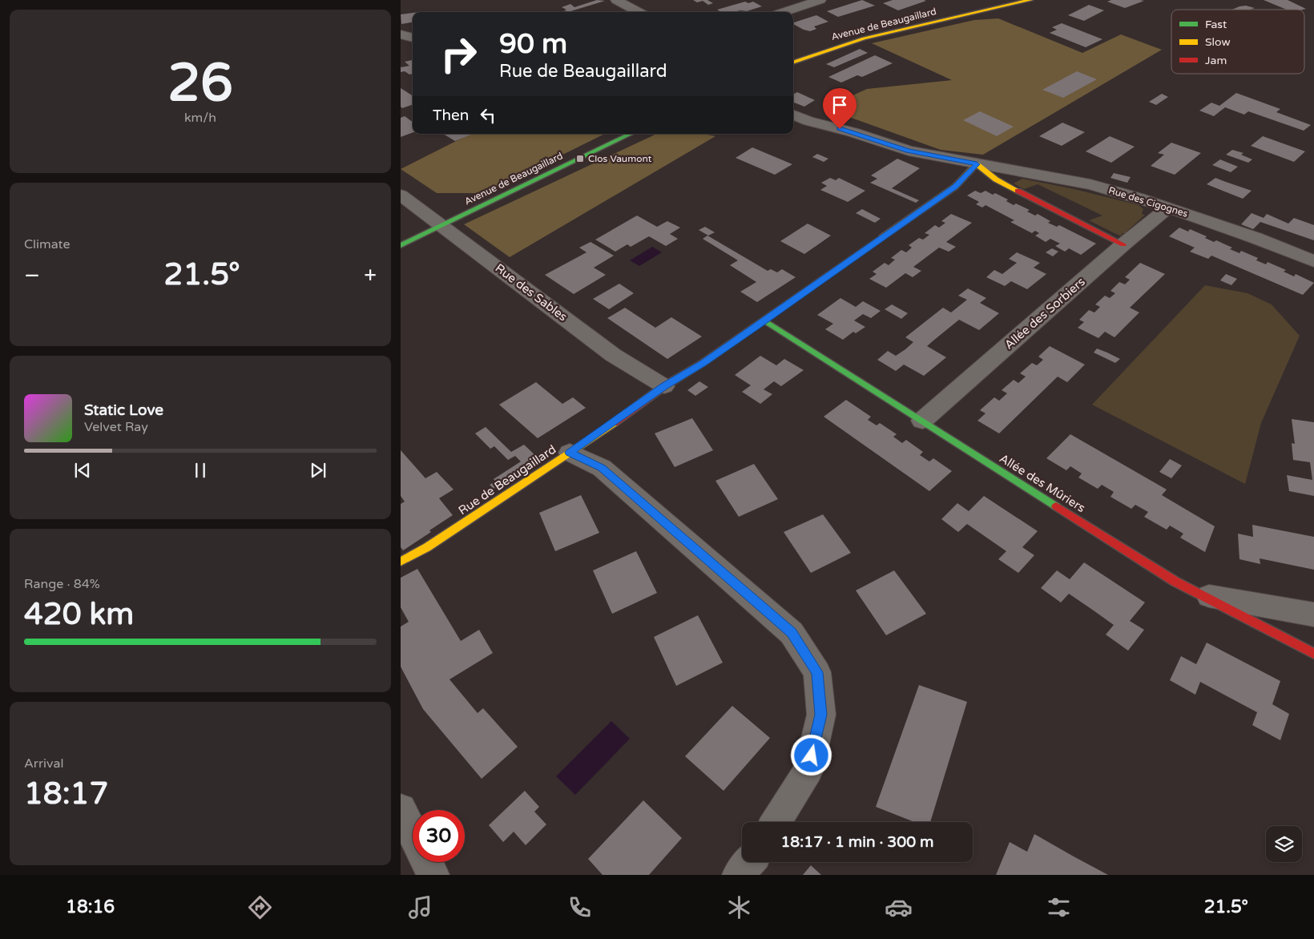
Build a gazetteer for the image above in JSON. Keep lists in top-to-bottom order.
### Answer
{
  "streets": {
    "street": [
      "Avenue de Beaugaillard",
      "Rue des Cigognes",
      "Rue des Sables",
      "Allée des Sorbiers",
      "Rue de Beaugaillard",
      "Allée des Mûriers"
    ]
  },
  "crossings": [
    ["Avenue de Beaugaillard", "Rue des Sables"],
    ["Rue des Cigognes", "Allée des Sorbiers"],
    ["Rue des Cigognes", "Rue de Beaugaillard"],
    ["Rue des Sables", "Rue de Beaugaillard"],
    ["Allée des Sorbiers", "Allée des Mûriers"],
    ["Rue de Beaugaillard", "Allée des Mûriers"]
  ],
  "places": {
    "transit": ["Clos Vaumont"]
  },
  "legend": ["Fast", "Slow", "Jam"],
  "page": {
    "tile": [
      ["26", "km/h"],
      "Climate",
      ["Range · 84%", "420 km"],
      ["Arrival", "18:17"]
    ],
    "turn": ["90 m", "Rue de Beaugaillard"],
    "then": "Then",
    "heat": ["−", "21.5°", "+"],
    "song": ["Static Love", "Velvet Ray"],
    "limit": "30",
    "trip": "18:17 · 1 min · 300 m",
    "tabs": ["18:16", "21.5°"]
  }
}
